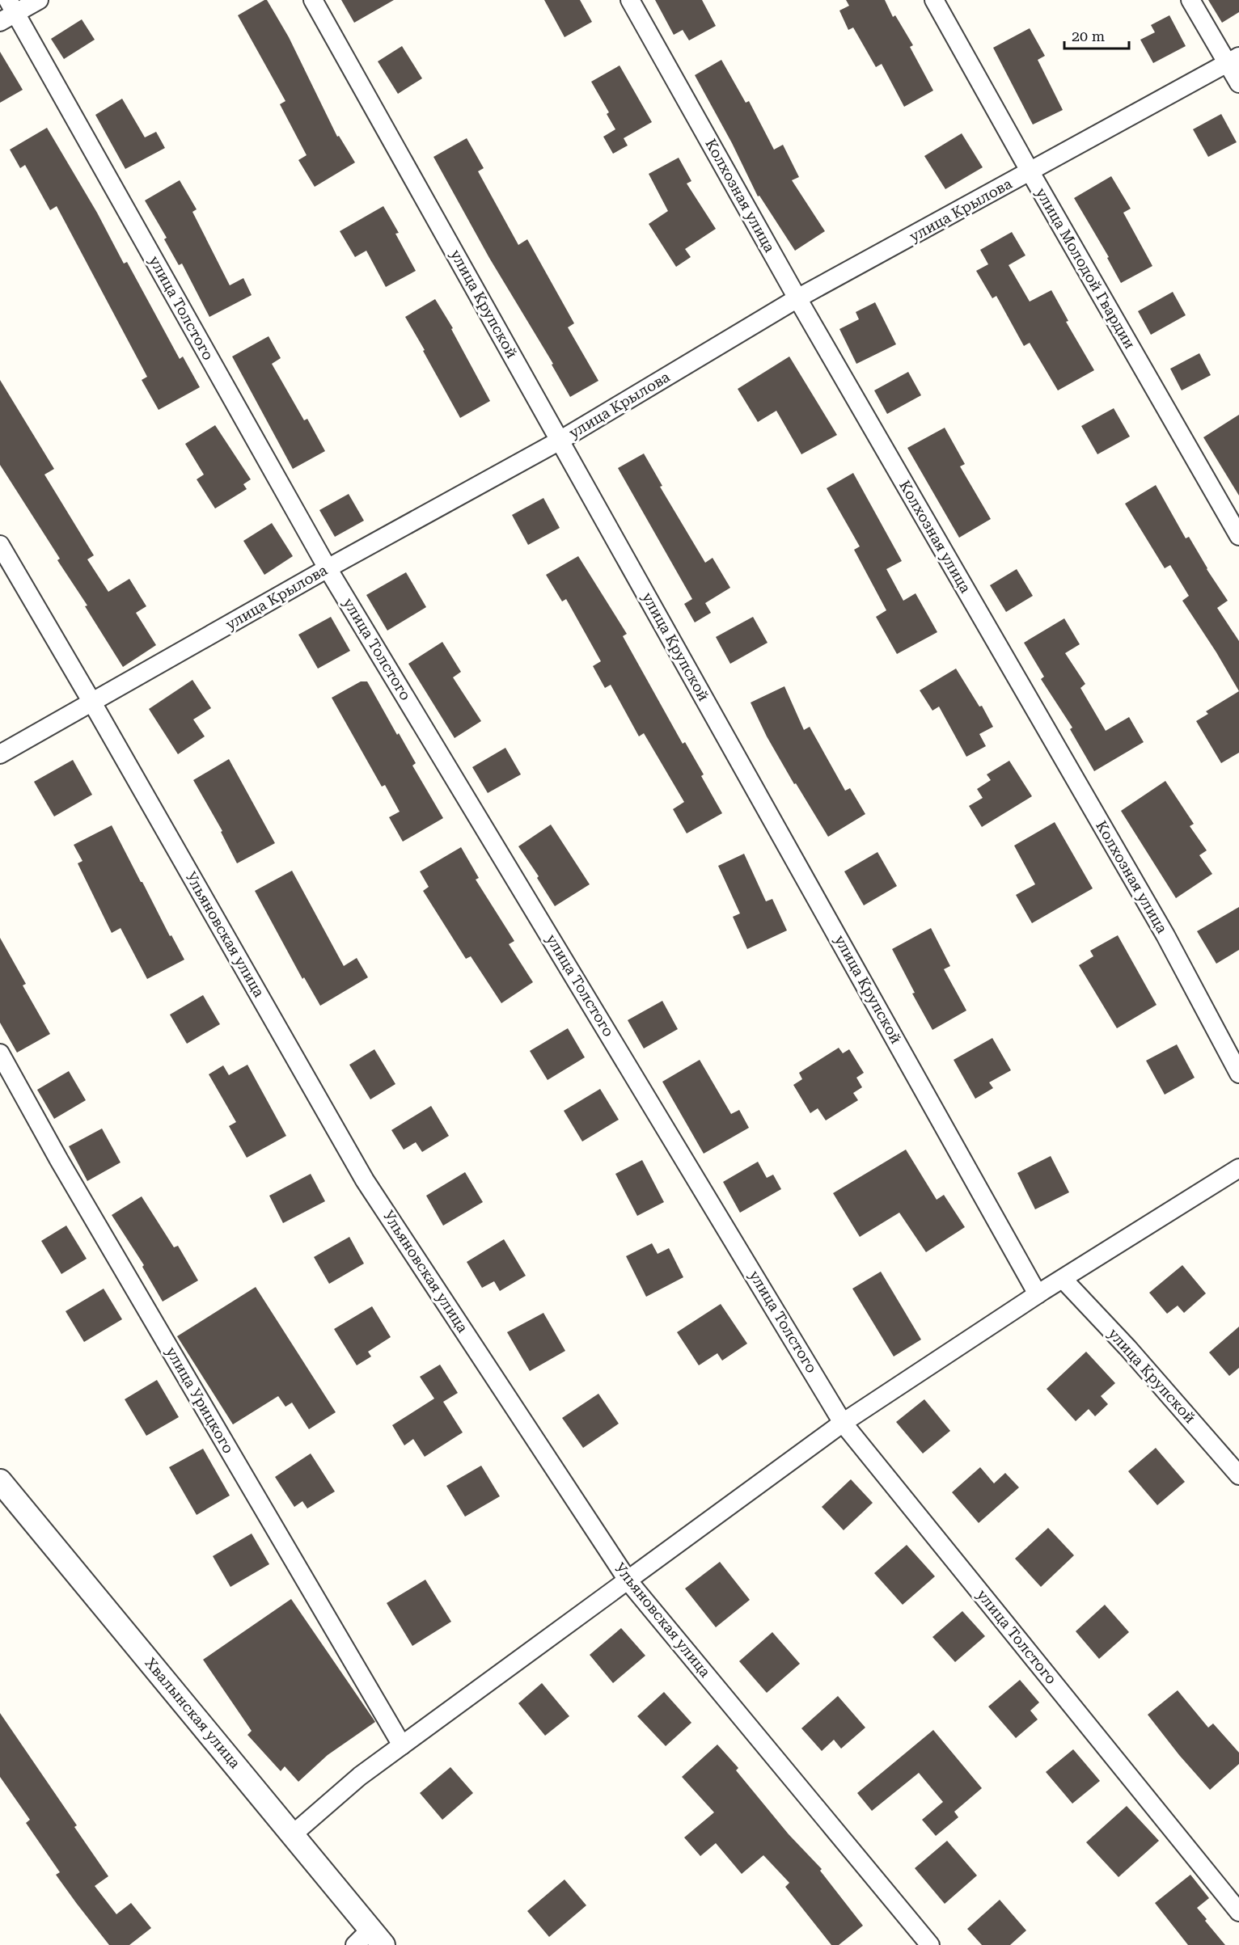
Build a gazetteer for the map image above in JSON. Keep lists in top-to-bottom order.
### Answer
{
  "streets": {
    "street": [
      "Колхозная улица",
      "улица Крылова",
      "улица Молодой Гвардии",
      "улица Крупской",
      "улица Толстого",
      "Ульяновская улица",
      "улица Урицкого",
      "Хвалынская улица"
    ]
  },
  "crossings": [
    ["Колхозная улица", "улица Крылова"],
    ["улица Крылова", "улица Молодой Гвардии"],
    ["улица Крылова", "улица Крупской"],
    ["улица Крылова", "улица Толстого"],
    ["улица Крылова", "Ульяновская улица"]
  ],
  "scale_bar": "20 m"
}
